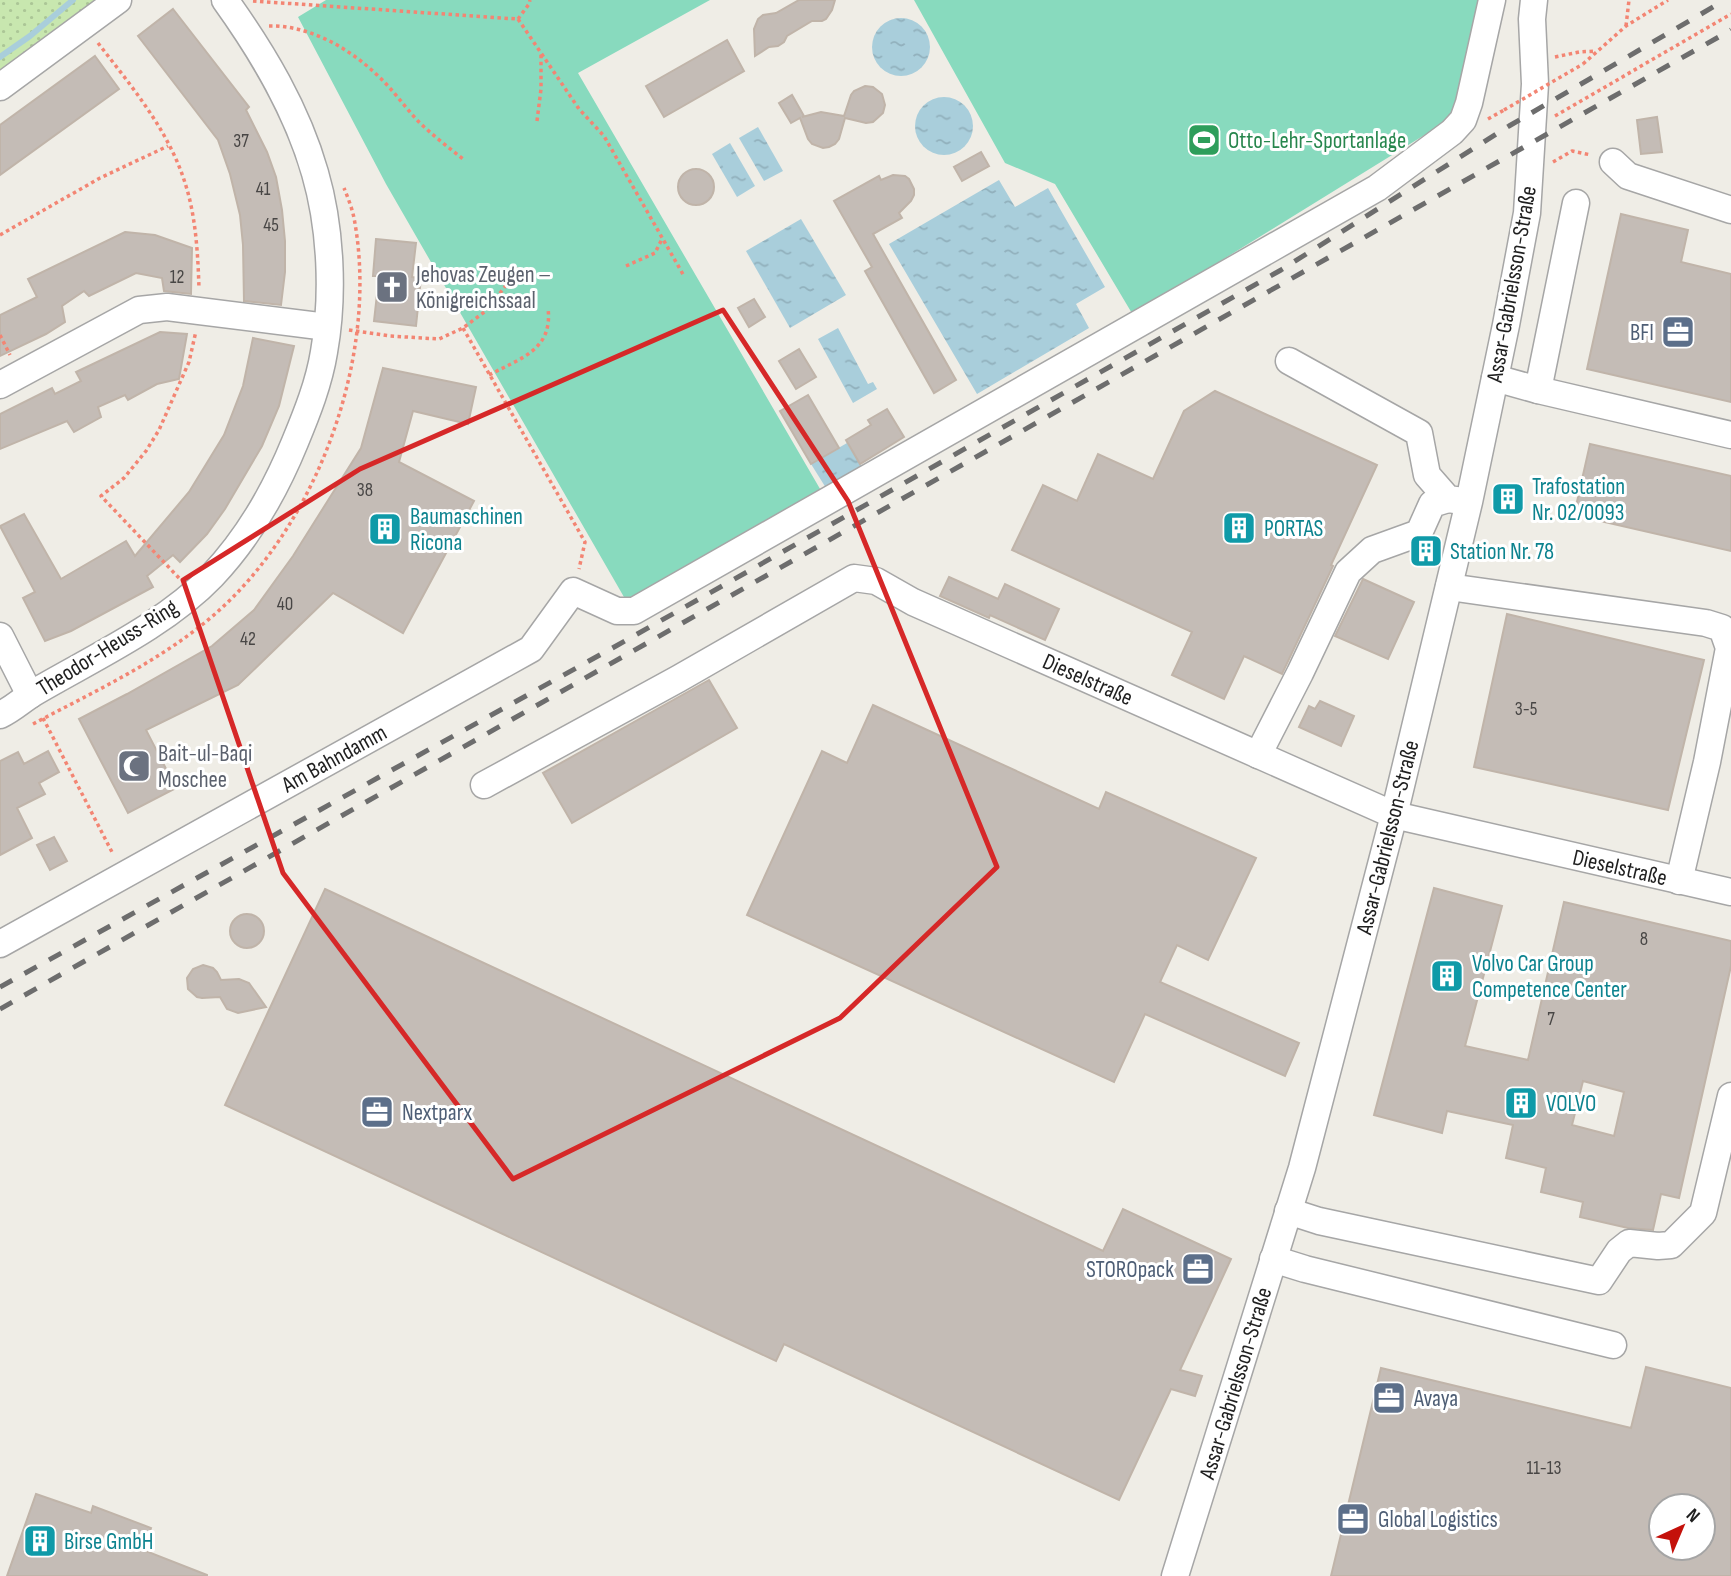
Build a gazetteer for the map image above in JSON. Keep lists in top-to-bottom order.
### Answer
{
  "streets": {
    "street": [
      "Assar-Gabrielsson-Straße",
      "Theodor-Heuss-Ring",
      "Dieselstraße",
      "Am Bahndamm"
    ]
  },
  "crossings": [
    ["Assar-Gabrielsson-Straße", "Dieselstraße"]
  ],
  "places": {
    "sports": ["Otto-Lehr-Sportanlage"],
    "church": ["Jehovas Zeugen – Königreichssaal"],
    "office": [
      "BFI",
      "Nextparx",
      "STOROpack",
      "Avaya",
      "Global Logistics"
    ],
    "building": [
      "Trafostation Nr. 02/0093",
      "PORTAS",
      "Baumaschinen Ricona",
      "Station Nr. 78",
      "Volvo Car Group Competence Center",
      "VOLVO",
      "Birse GmbH"
    ],
    "mosque": ["Bait-ul-Baqi Moschee"]
  },
  "house_numbers": [
    "37",
    "41",
    "45",
    "12",
    "38",
    "40",
    "42",
    "3-5",
    "8",
    "7",
    "11-13"
  ],
  "north": "top right"
}
